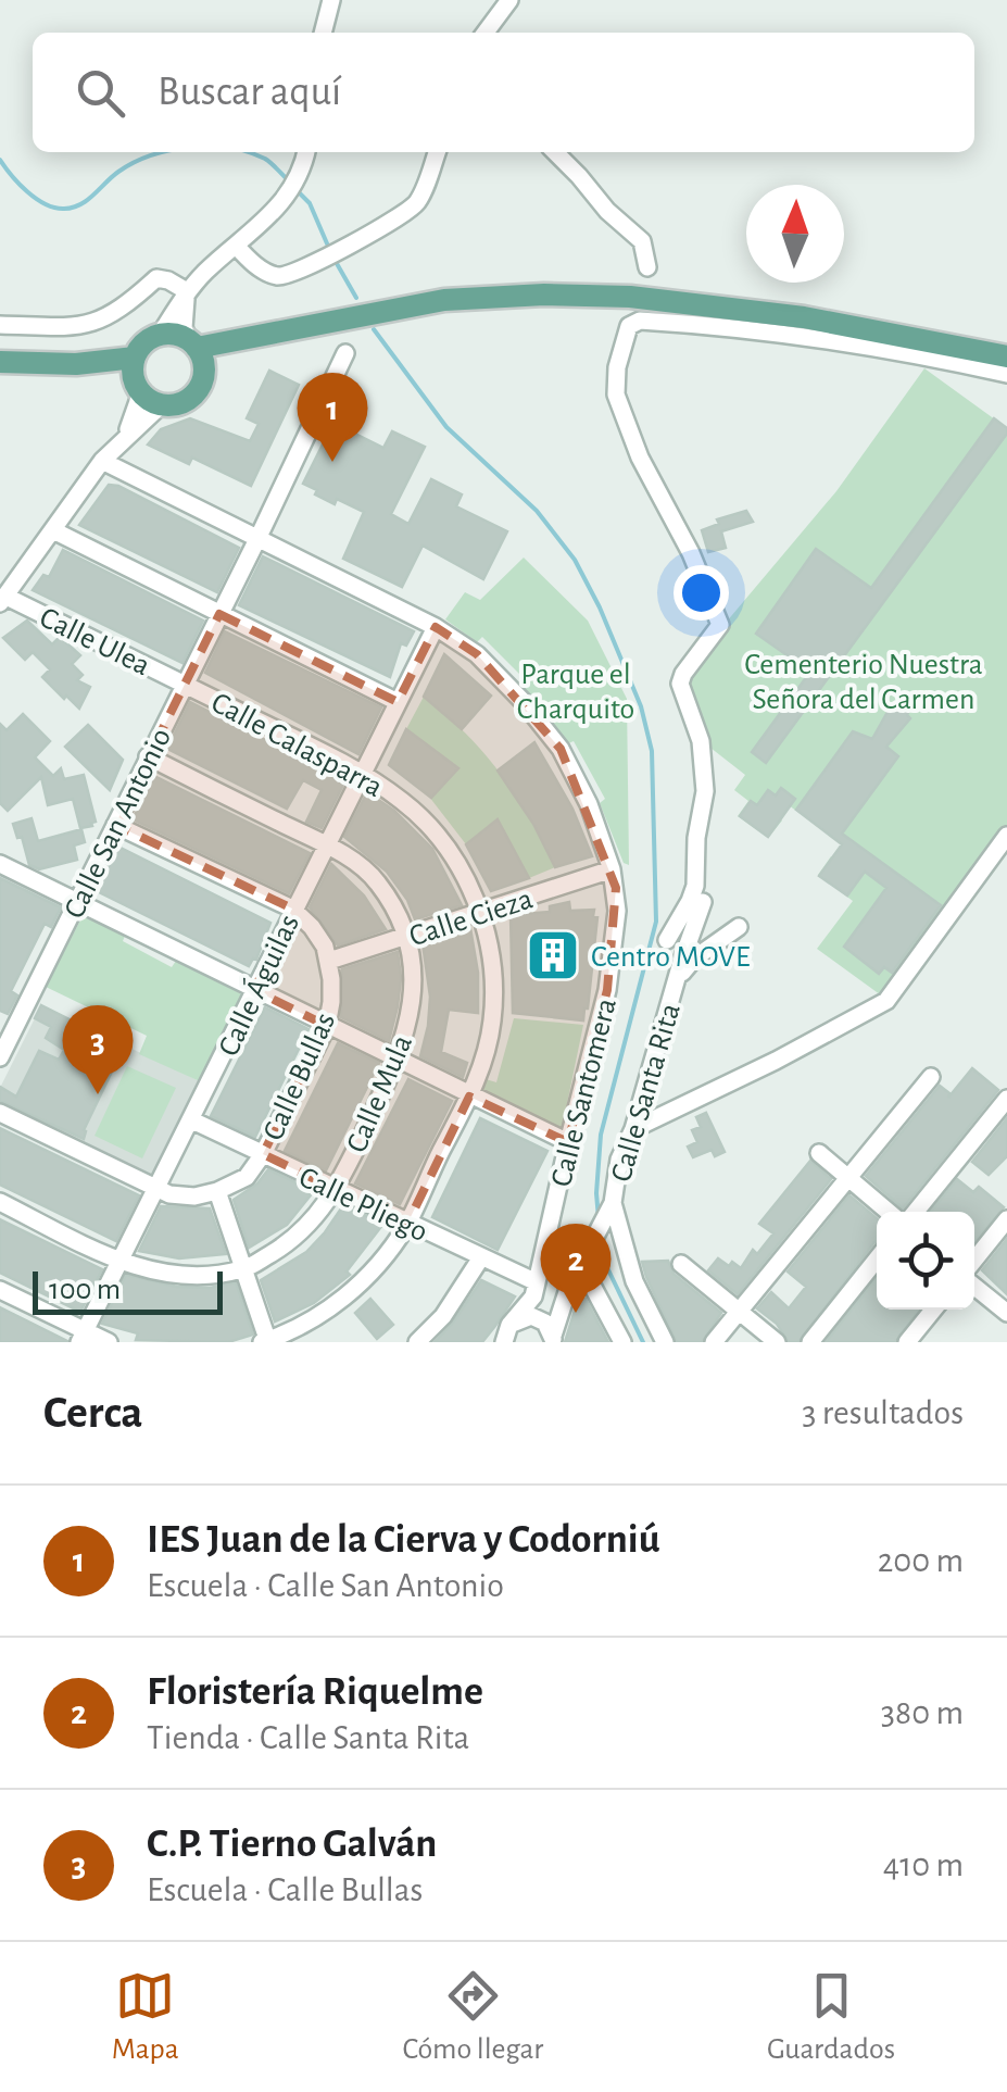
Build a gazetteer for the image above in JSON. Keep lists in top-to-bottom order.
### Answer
{
  "streets": {
    "street": [
      "Calle Ulea",
      "Calle Calasparra",
      "Calle San Antonio",
      "Calle Cieza",
      "Calle Águilas",
      "Calle Bullas",
      "Calle Santomera",
      "Calle Santa Rita",
      "Calle Mula",
      "Calle Pliego"
    ]
  },
  "crossings": [
    ["Calle Ulea", "Calle Calasparra"],
    ["Calle Ulea", "Calle San Antonio"],
    ["Calle Calasparra", "Calle San Antonio"],
    ["Calle Calasparra", "Calle Cieza"],
    ["Calle Calasparra", "Calle Águilas"],
    ["Calle Calasparra", "Calle Pliego"],
    ["Calle San Antonio", "Calle Santomera"],
    ["Calle San Antonio", "Calle Mula"],
    ["Calle Cieza", "Calle Bullas"],
    ["Calle Cieza", "Calle Santomera"],
    ["Calle Cieza", "Calle Mula"],
    ["Calle Águilas", "Calle Santomera"],
    ["Calle Águilas", "Calle Mula"],
    ["Calle Águilas", "Calle Pliego"],
    ["Calle Bullas", "Calle Pliego"],
    ["Calle Santomera", "Calle Pliego"],
    ["Calle Mula", "Calle Pliego"]
  ],
  "parks": ["Cementerio Nuestra Señora del Carmen", "Parque el Charquito"],
  "places": {
    "building": ["Centro MOVE"]
  },
  "scale_bar": "100 m",
  "north": "top",
  "page": {
    "search": "Buscar aquí",
    "pins": ["1", "3", "2"],
    "scale": "100 m",
    "heading": ["Cerca", "3 resultados"],
    "list": [
      {
        "mark": "1",
        "name": "IES Juan de la Cierva y Codorniú",
        "note": "Escuela · Calle San Antonio",
        "value": "200 m"
      },
      {
        "mark": "2",
        "name": "Floristería Riquelme",
        "note": "Tienda · Calle Santa Rita",
        "value": "380 m"
      },
      {
        "mark": "3",
        "name": "C.P. Tierno Galván",
        "note": "Escuela · Calle Bullas",
        "value": "410 m"
      }
    ],
    "nav": ["Mapa", "Cómo llegar", "Guardados"]
  }
}
